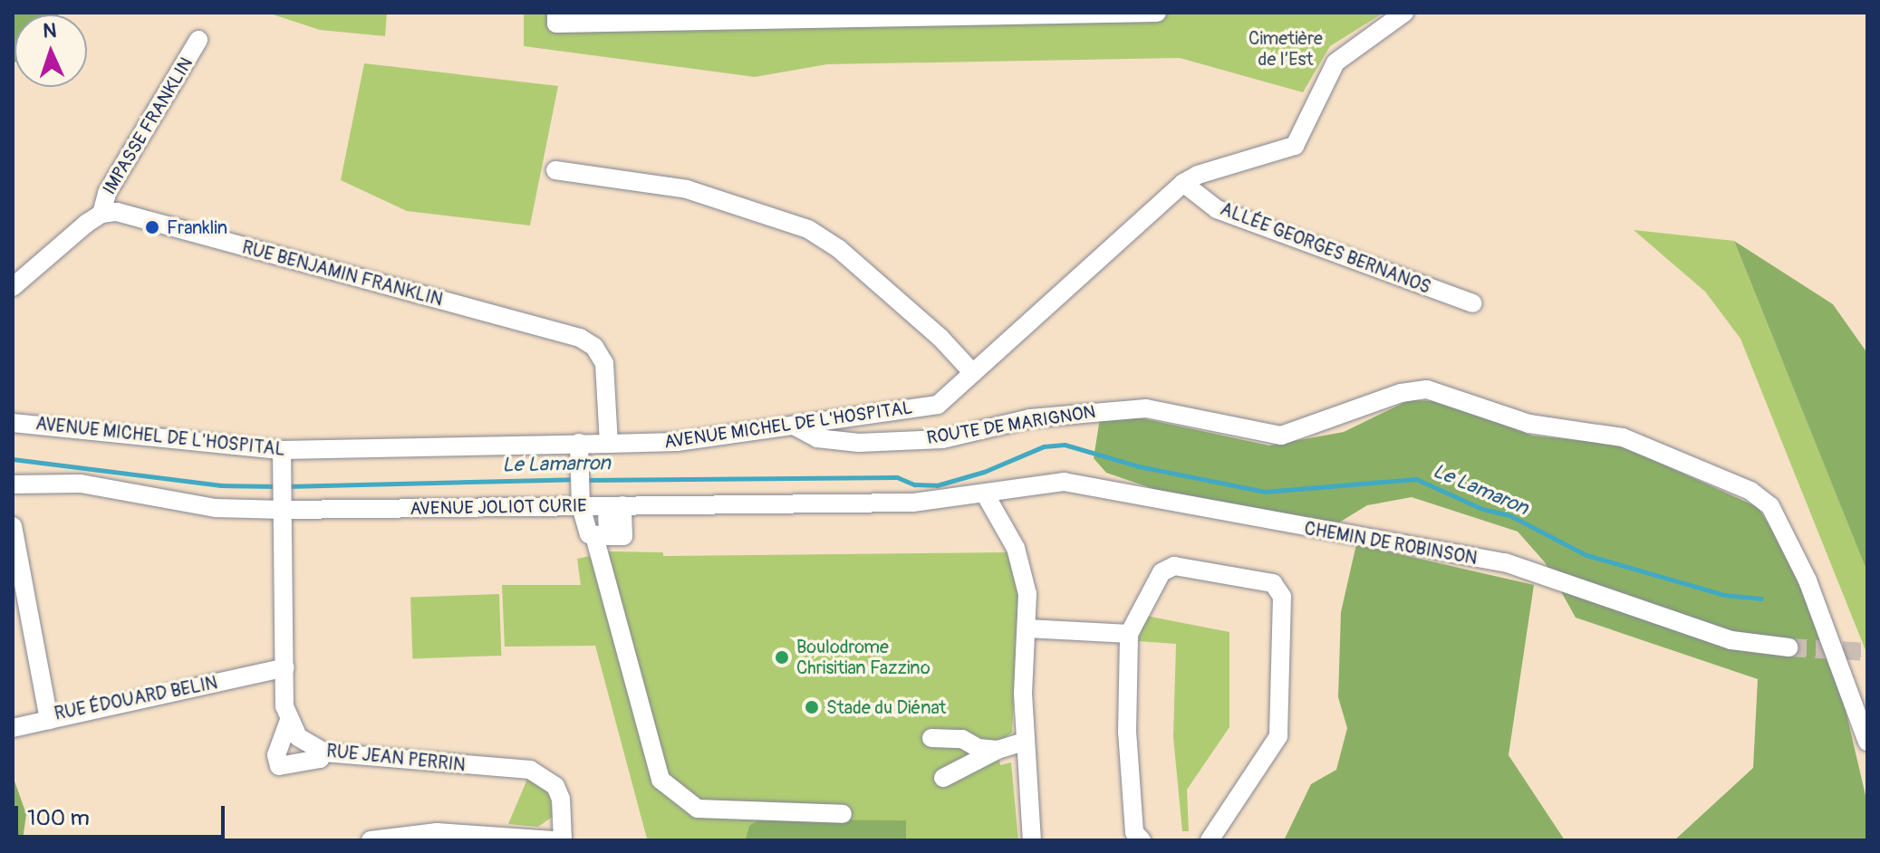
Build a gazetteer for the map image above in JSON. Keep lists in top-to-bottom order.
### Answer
{
  "streets": {
    "street": [
      "IMPASSE FRANKLIN",
      "ALLÉE GEORGES BERNANOS",
      "RUE BENJAMIN FRANKLIN",
      "AVENUE MICHEL DE L'HOSPITAL",
      "ROUTE DE MARIGNON",
      "AVENUE JOLIOT CURIE",
      "CHEMIN DE ROBINSON",
      "RUE ÉDOUARD BELIN",
      "RUE JEAN PERRIN"
    ]
  },
  "crossings": [
    ["IMPASSE FRANKLIN", "RUE BENJAMIN FRANKLIN"],
    ["ALLÉE GEORGES BERNANOS", "AVENUE MICHEL DE L'HOSPITAL"],
    ["RUE BENJAMIN FRANKLIN", "AVENUE MICHEL DE L'HOSPITAL"],
    ["AVENUE MICHEL DE L'HOSPITAL", "ROUTE DE MARIGNON"],
    ["AVENUE JOLIOT CURIE", "CHEMIN DE ROBINSON"]
  ],
  "water": ["Le Lamarron", "Le Lamaron"],
  "parks": ["Cimetière de l’Est"],
  "places": ["Franklin", "Boulodrome Chrisitian Fazzino", "Stade du Diénat"],
  "scale_bar": "100 m",
  "north": "top"
}
